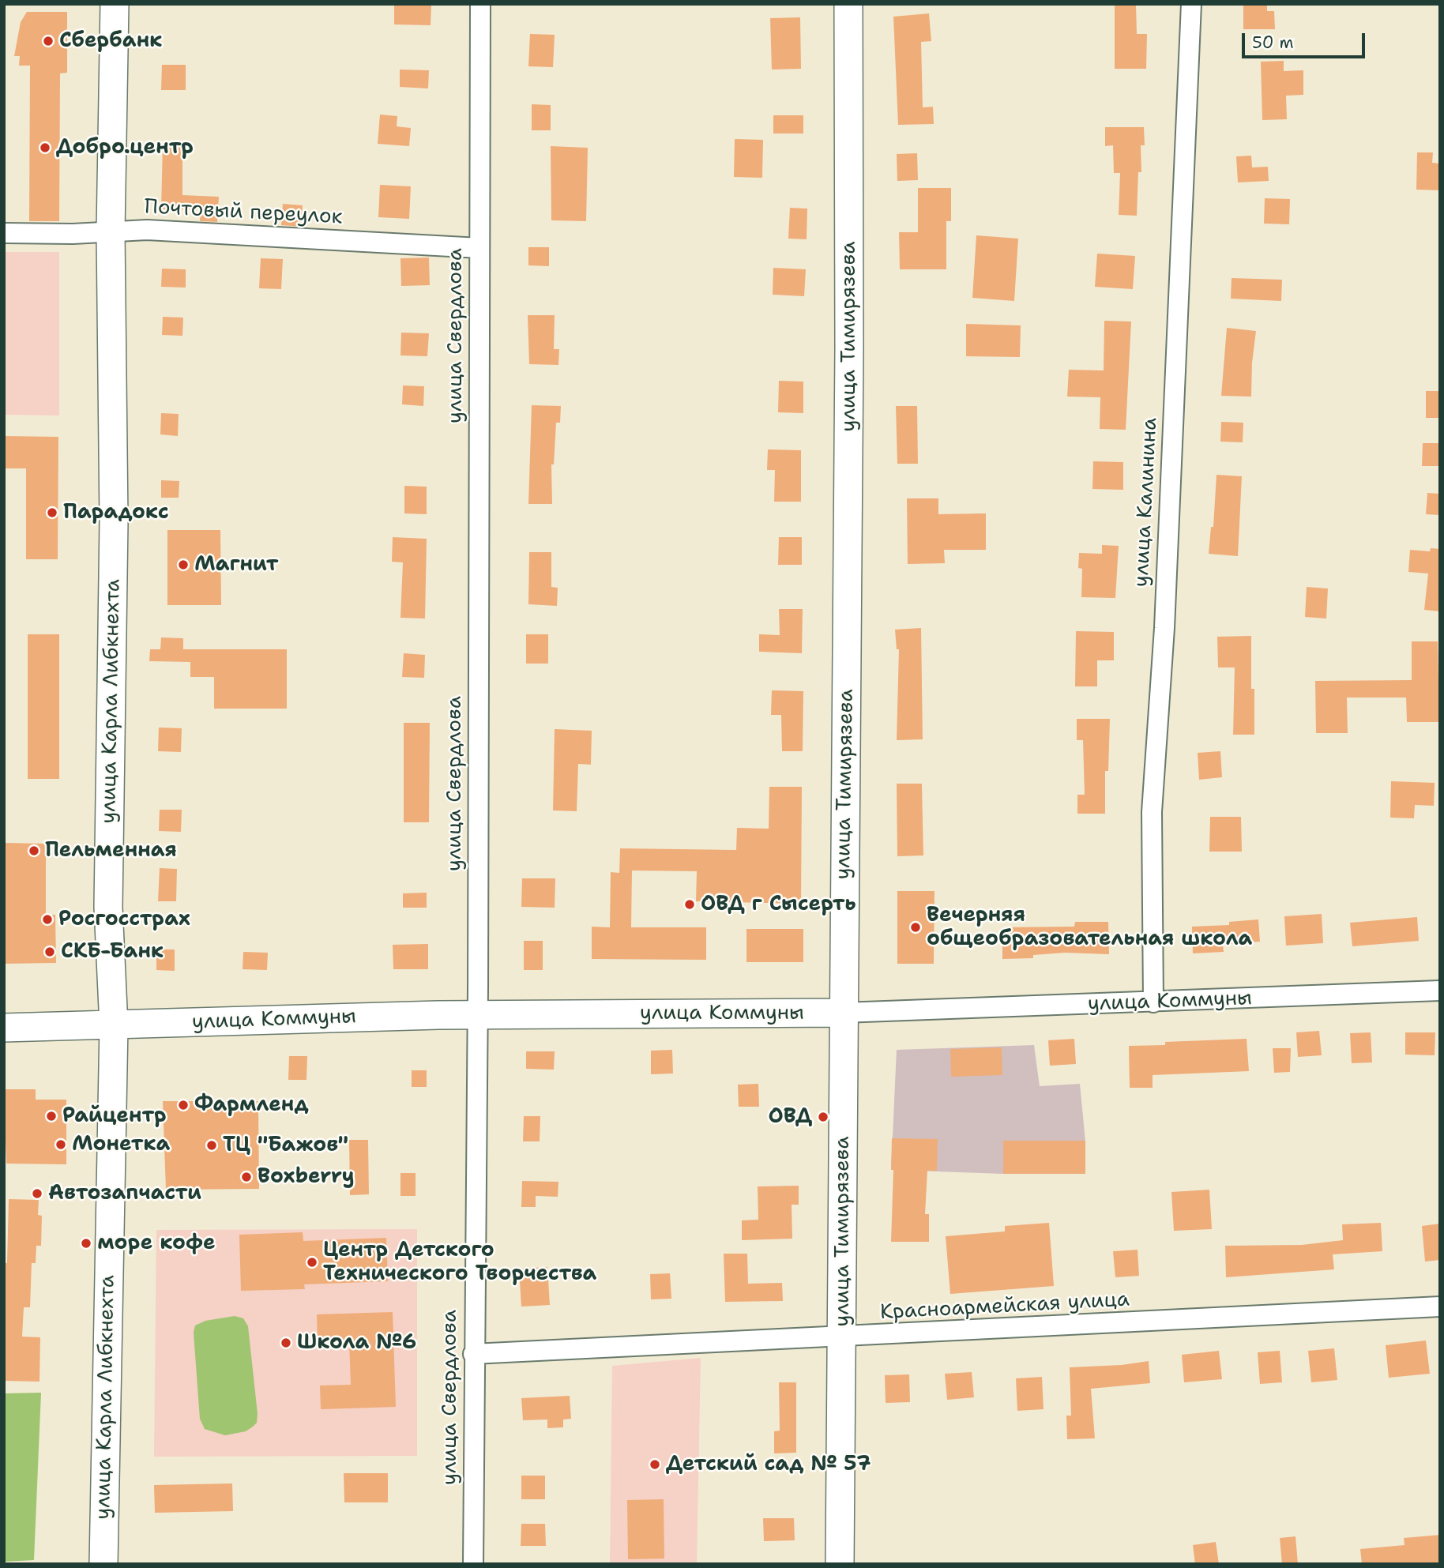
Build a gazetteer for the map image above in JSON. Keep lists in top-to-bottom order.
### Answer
{
  "streets": {
    "street": [
      "Почтовый переулок",
      "улица Свердлова",
      "улица Тимирязева",
      "улица Калинина",
      "улица Карла Либкнехта",
      "улица Коммуны",
      "Красноармейская улица"
    ]
  },
  "crossings": [
    ["Почтовый переулок", "улица Свердлова"],
    ["Почтовый переулок", "улица Карла Либкнехта"],
    ["улица Свердлова", "улица Коммуны"],
    ["улица Свердлова", "Красноармейская улица"],
    ["улица Тимирязева", "улица Коммуны"],
    ["улица Тимирязева", "Красноармейская улица"],
    ["улица Калинина", "улица Коммуны"],
    ["улица Карла Либкнехта", "улица Коммуны"]
  ],
  "places": [
    "Сбербанк",
    "Добро.центр",
    "Парадокс",
    "Магнит",
    "Пельменная",
    "ОВД г Сысерть",
    "Росгосстрах",
    "Вечерняя общеобразовательная школа",
    "СКБ-Банк",
    "Фармленд",
    "Райцентр",
    "ОВД",
    "Монетка",
    "ТЦ \"Бажов\"",
    "Boxberry",
    "Автозапчасти",
    "море кофе",
    "Центр Детского Технического Творчества",
    "Школа №6",
    "Детский сад № 57"
  ],
  "scale_bar": "50 m"
}
